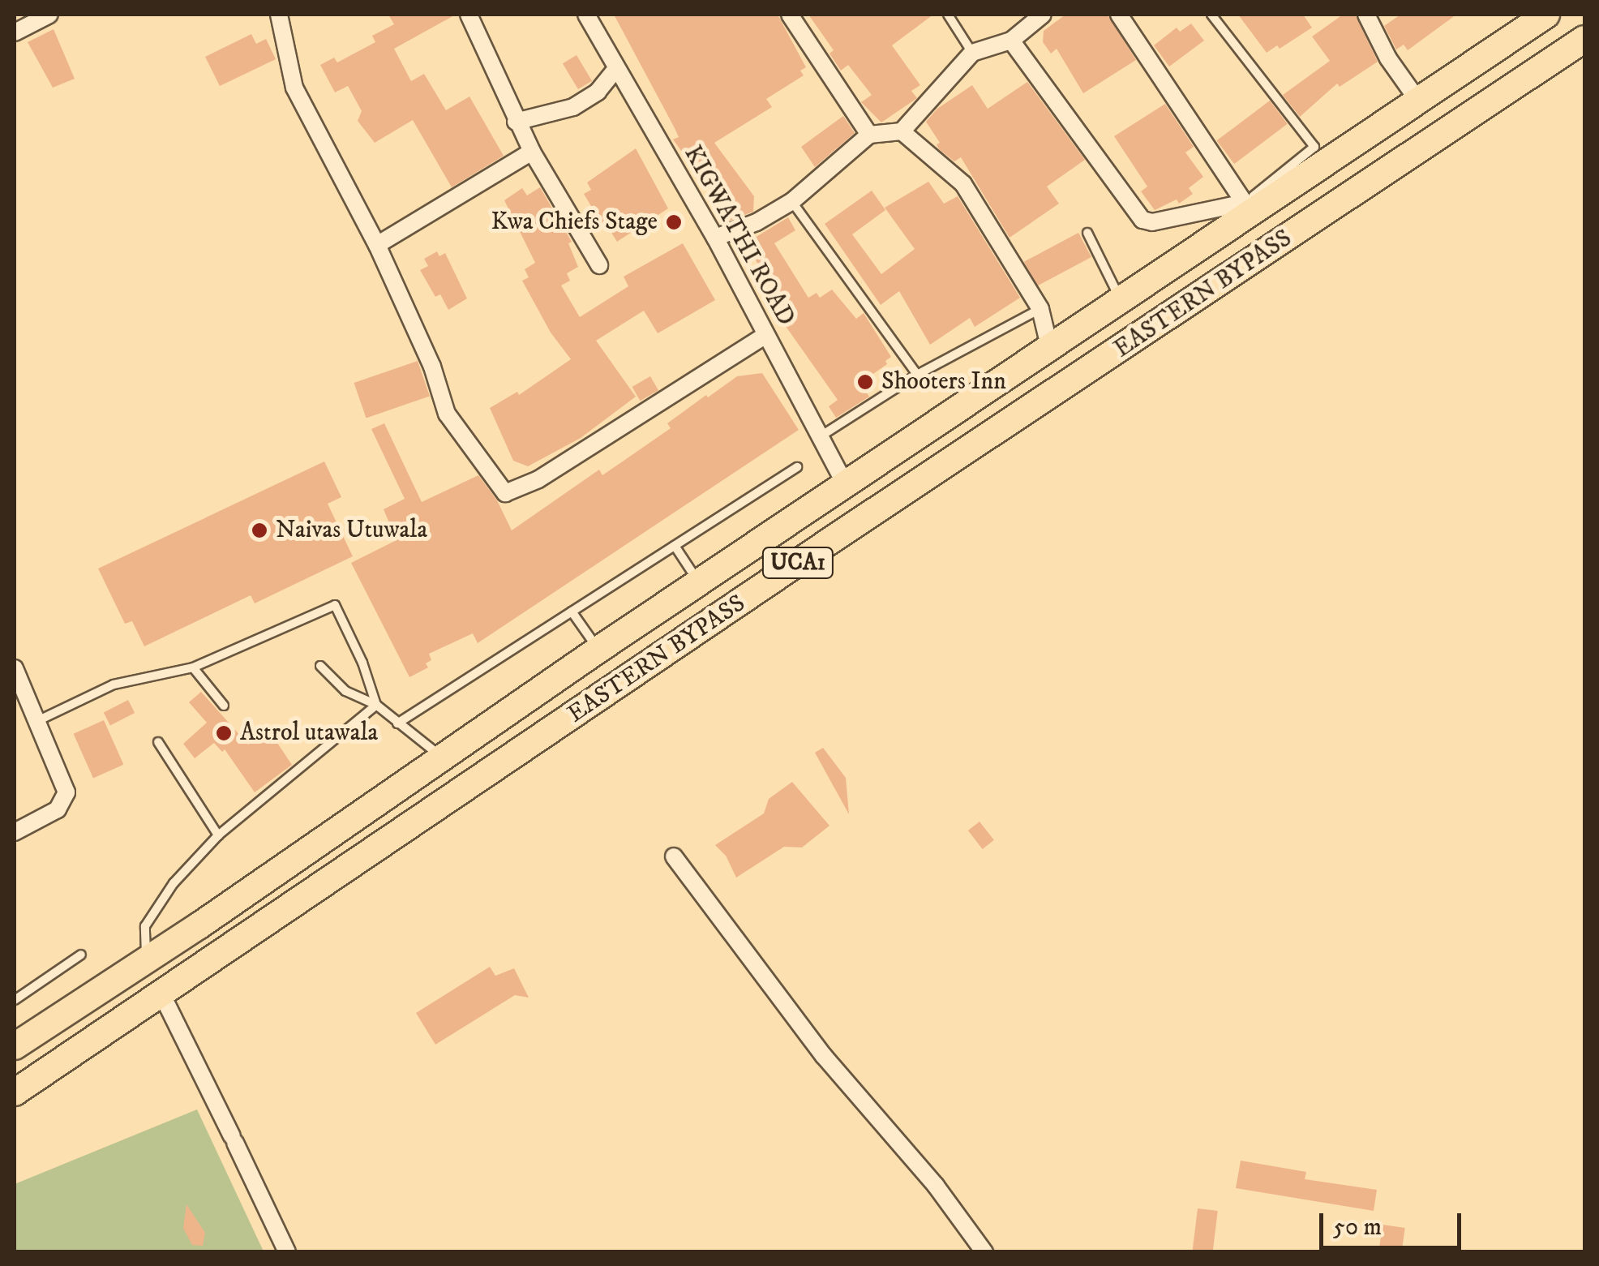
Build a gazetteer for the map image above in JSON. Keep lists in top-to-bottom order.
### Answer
{
  "streets": {
    "main road": ["EASTERN BYPASS", "UCA1"],
    "street": ["KIGWATHI ROAD"]
  },
  "crossings": [
    ["KIGWATHI ROAD", "EASTERN BYPASS"]
  ],
  "places": [
    "Kwa Chiefs Stage",
    "Shooters Inn",
    "Naivas Utuwala",
    "Astrol utawala"
  ],
  "scale_bar": "50 m"
}
